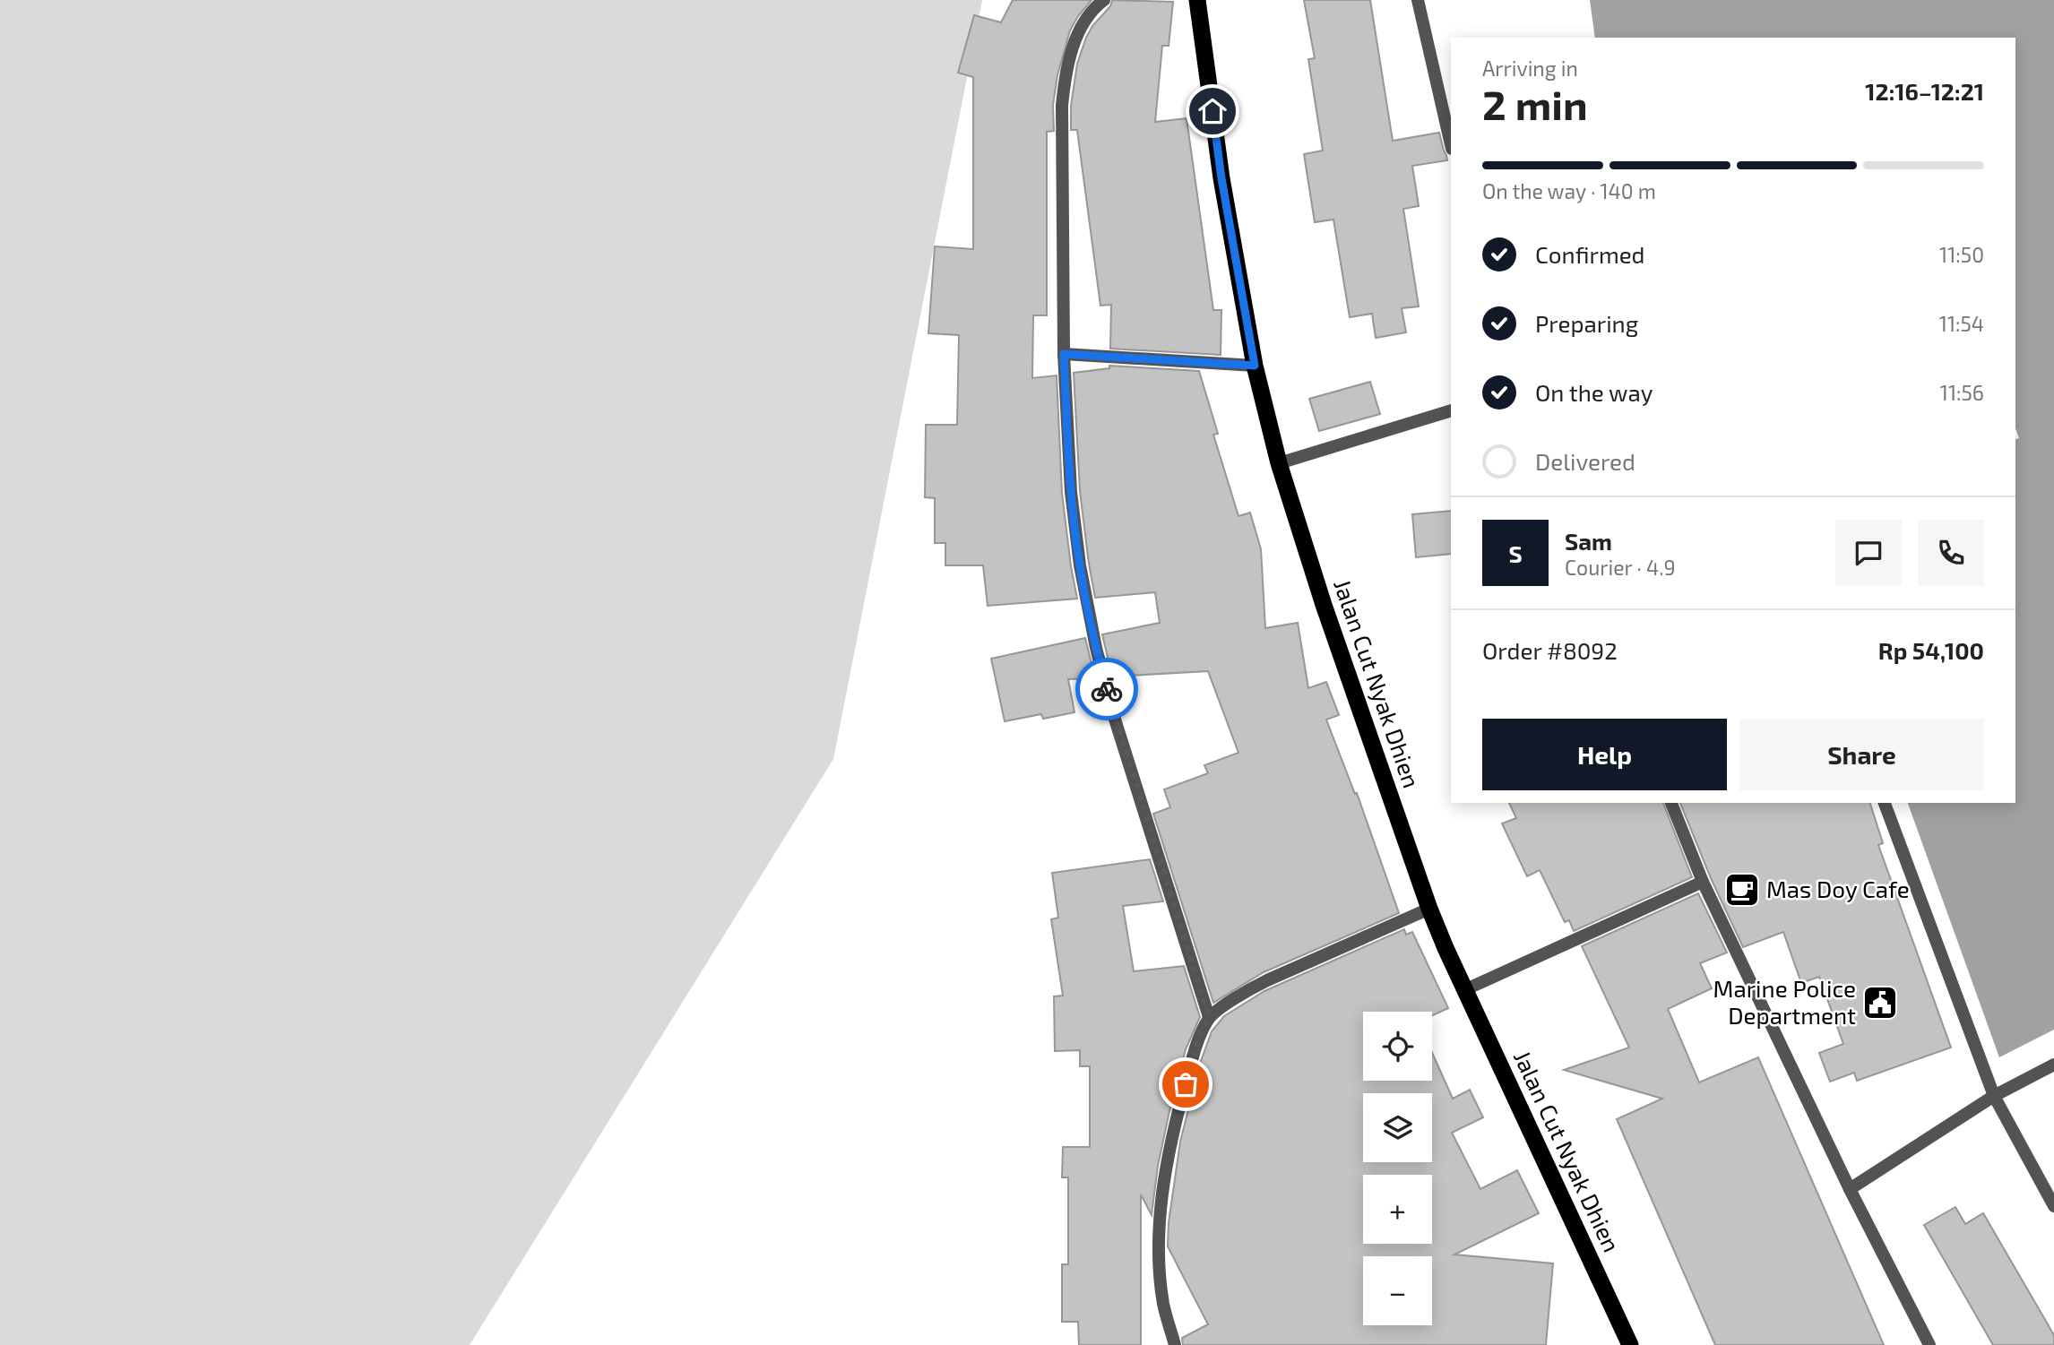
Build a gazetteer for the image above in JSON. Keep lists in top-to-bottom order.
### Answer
{
  "streets": {
    "highway": ["Jalan Cut Nyak Dhien"]
  },
  "places": {
    "cafe": ["Mas Doy Cafe"],
    "public building": ["Marine Police Department"]
  },
  "page": {
    "heading": ["2 min", "Arriving in", "12:16–12:21"],
    "panel": [
      "Sam",
      "Courier · 4.9",
      "Order #8092",
      "Rp 54,100"
    ],
    "bar": "On the way · 140 m",
    "list": [
      ["Confirmed", "11:50"],
      ["Preparing", "11:54"],
      ["On the way", "11:56"],
      "Delivered"
    ],
    "round": "S",
    "buttons": ["Help", "Share"],
    "map_buttons": ["+", "−"]
  }
}
